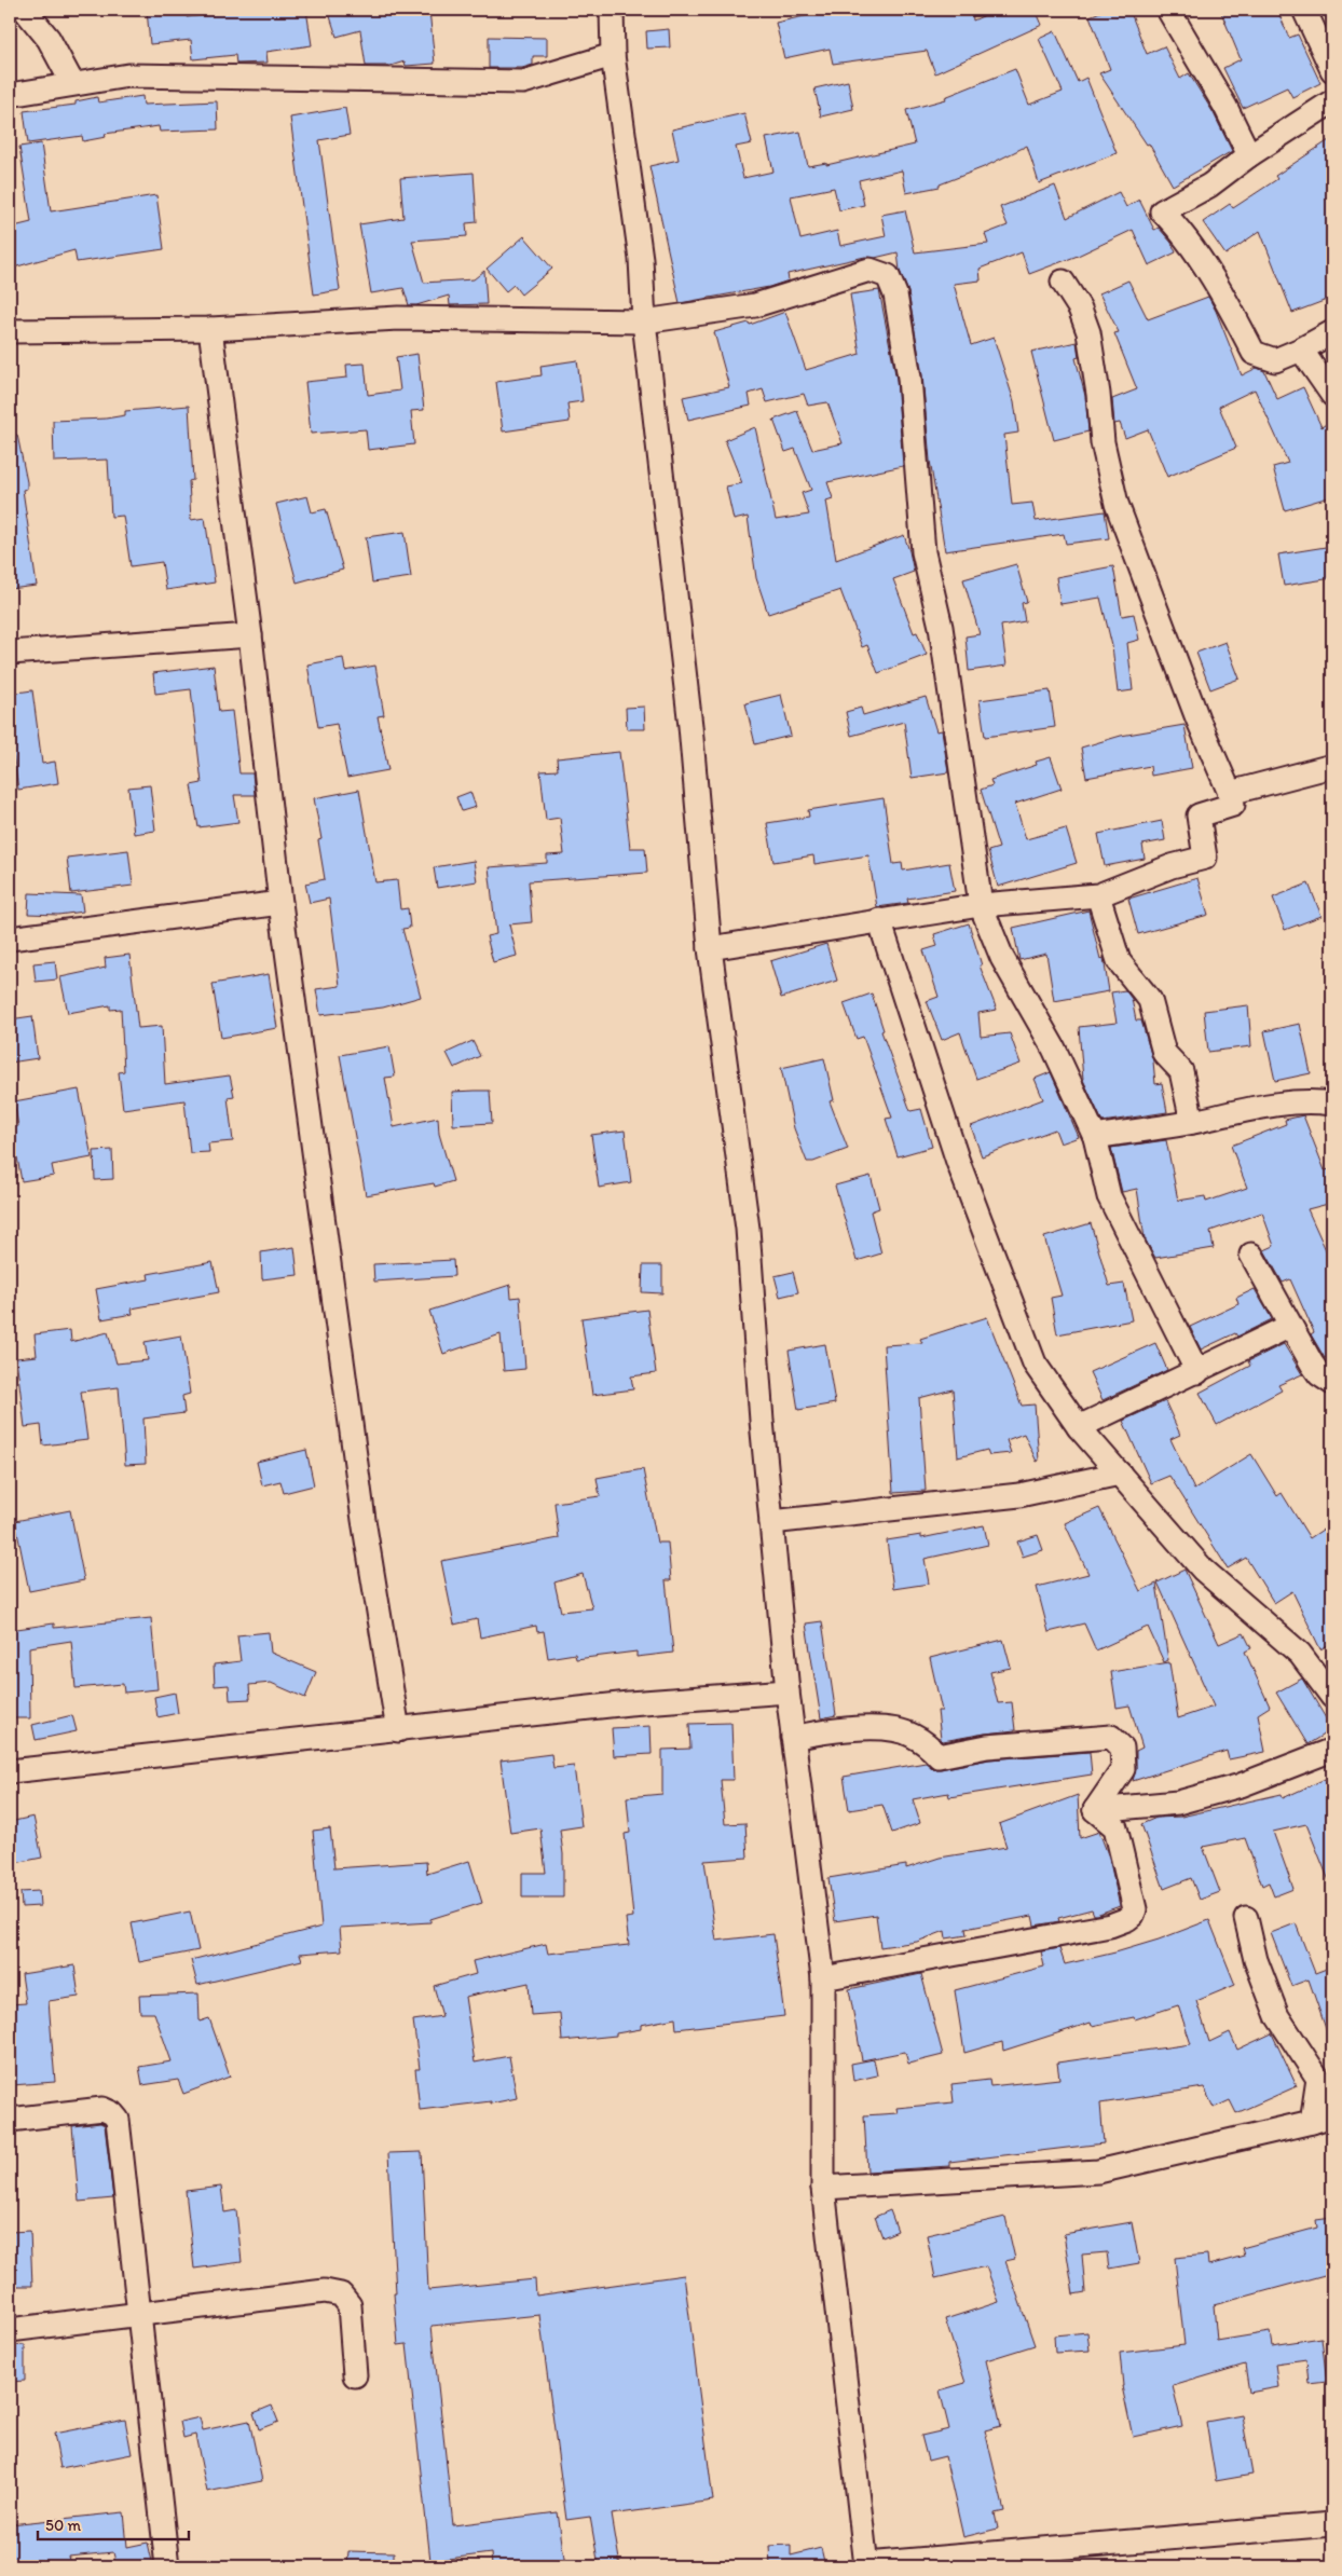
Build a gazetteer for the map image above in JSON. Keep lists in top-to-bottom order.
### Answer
{
  "scale_bar": "50 m"
}
